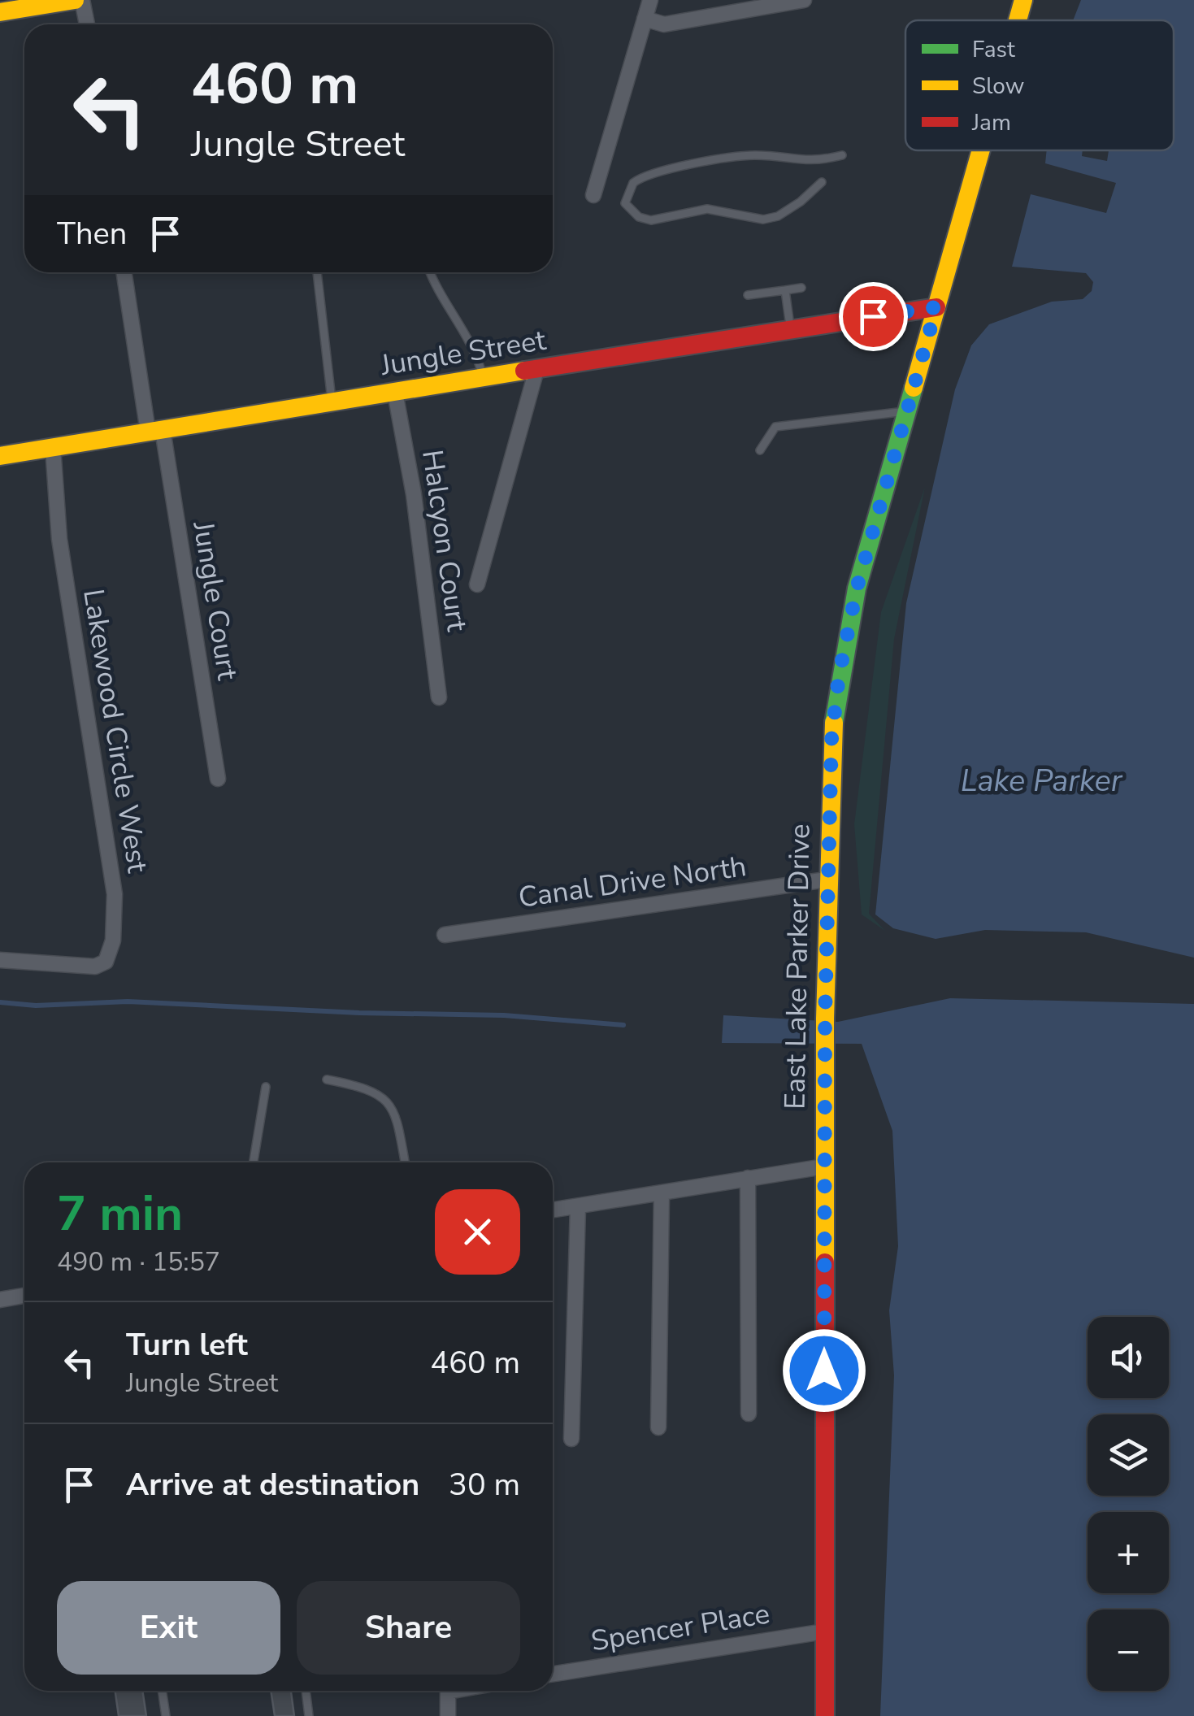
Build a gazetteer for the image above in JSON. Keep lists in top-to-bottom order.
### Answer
{
  "streets": {
    "street": [
      "Jungle Street",
      "Halcyon Court",
      "Jungle Court",
      "Lakewood Circle West",
      "Canal Drive North",
      "East Lake Parker Drive",
      "Spencer Place"
    ]
  },
  "crossings": [
    ["Jungle Street", "Halcyon Court"],
    ["Jungle Street", "Jungle Court"],
    ["Jungle Street", "Lakewood Circle West"],
    ["Jungle Street", "East Lake Parker Drive"],
    ["Canal Drive North", "East Lake Parker Drive"],
    ["East Lake Parker Drive", "Spencer Place"]
  ],
  "water": ["Lake Parker"],
  "legend": ["Fast", "Slow", "Jam"],
  "page": {
    "turn": ["460 m", "Jungle Street"],
    "then": "Then",
    "heading": ["7 min", "490 m · 15:57"],
    "list": [
      {
        "name": "Turn left",
        "note": "Jungle Street",
        "value": "460 m"
      },
      {
        "name": "Arrive at destination",
        "value": "30 m"
      }
    ],
    "map_buttons": ["+", "−"],
    "buttons": ["Exit", "Share"]
  }
}
